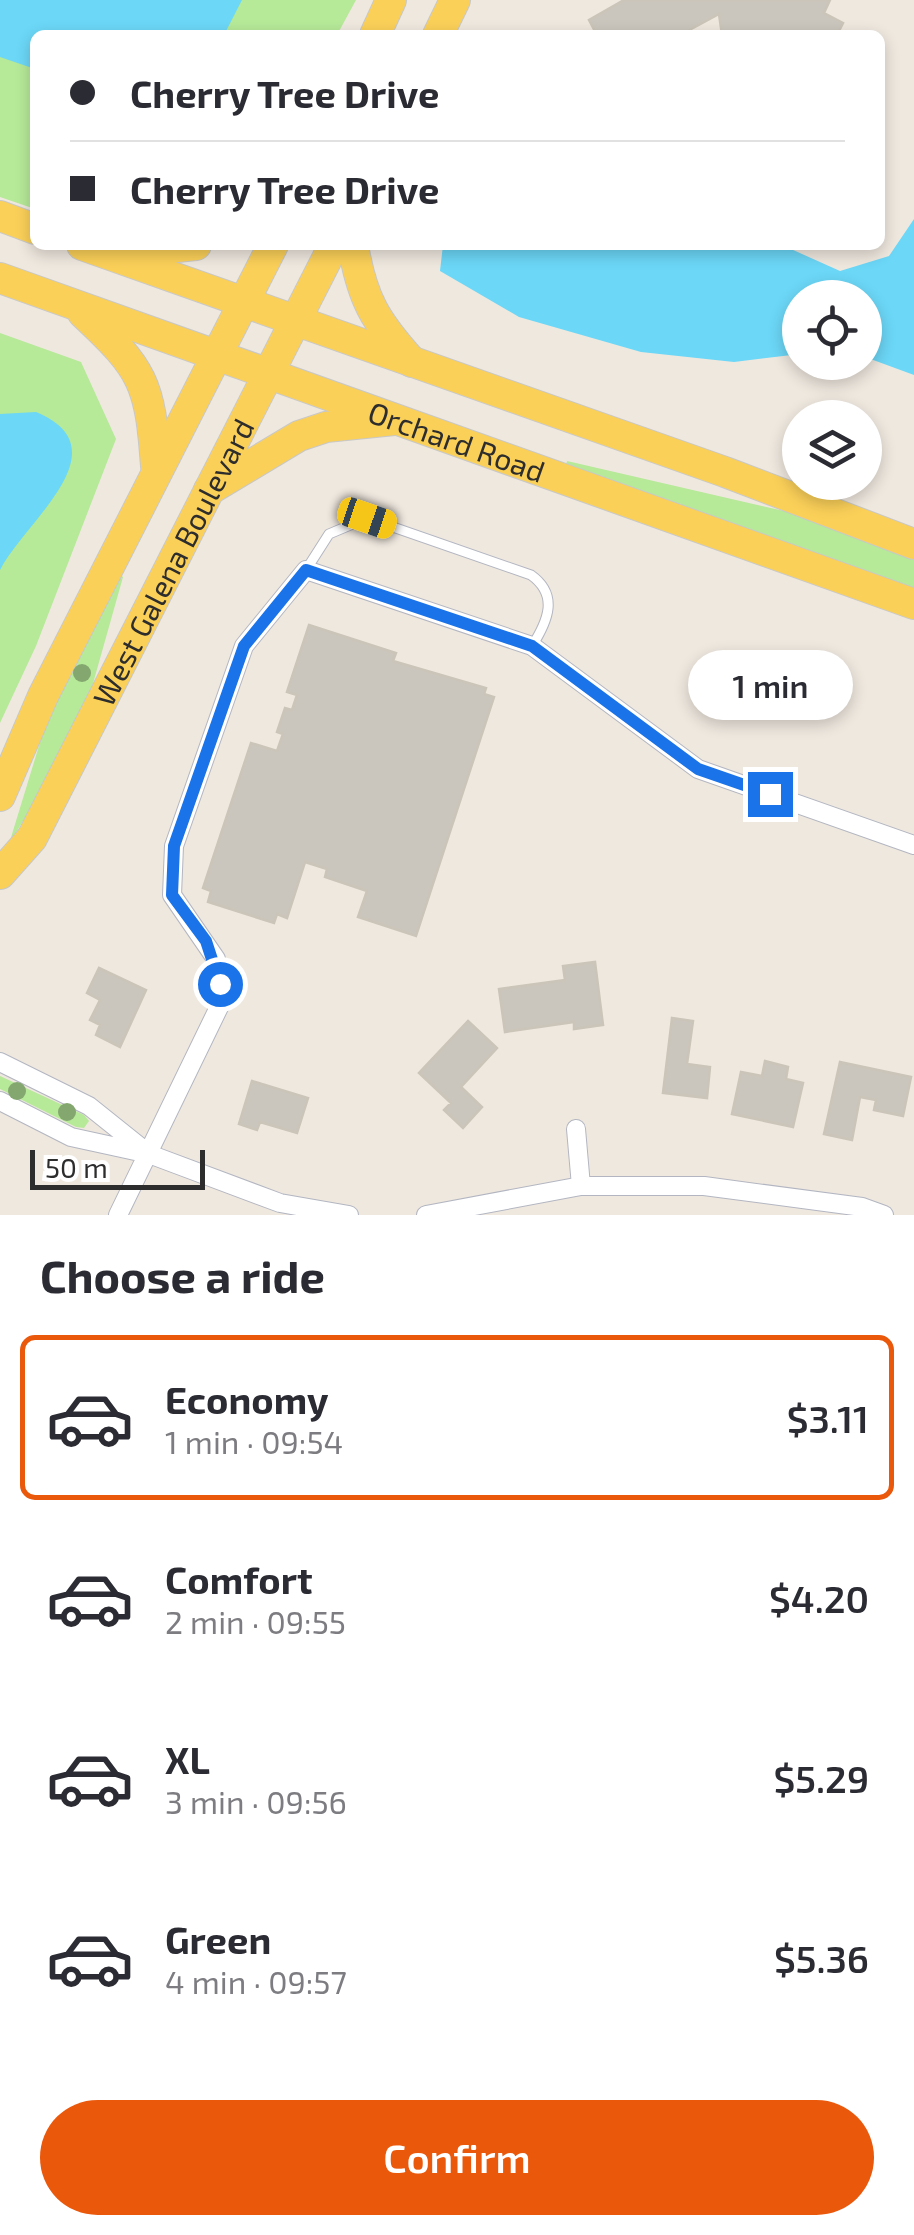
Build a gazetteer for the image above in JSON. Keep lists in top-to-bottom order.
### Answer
{
  "streets": {
    "main road": ["Orchard Road", "West Galena Boulevard"]
  },
  "crossings": [
    ["Orchard Road", "West Galena Boulevard"]
  ],
  "scale_bar": "50 m",
  "page": {
    "banner": ["Cherry Tree Drive", "Cherry Tree Drive"],
    "bubble": "1 min",
    "scale": "50 m",
    "heading": "Choose a ride",
    "list": [
      {
        "name": "Economy",
        "note": "1 min · 09:54",
        "value": "$3.11"
      },
      {
        "name": "Comfort",
        "note": "2 min · 09:55",
        "value": "$4.20"
      },
      {
        "name": "XL",
        "note": "3 min · 09:56",
        "value": "$5.29"
      },
      {
        "name": "Green",
        "note": "4 min · 09:57",
        "value": "$5.36"
      }
    ],
    "buttons": "Confirm"
  }
}
